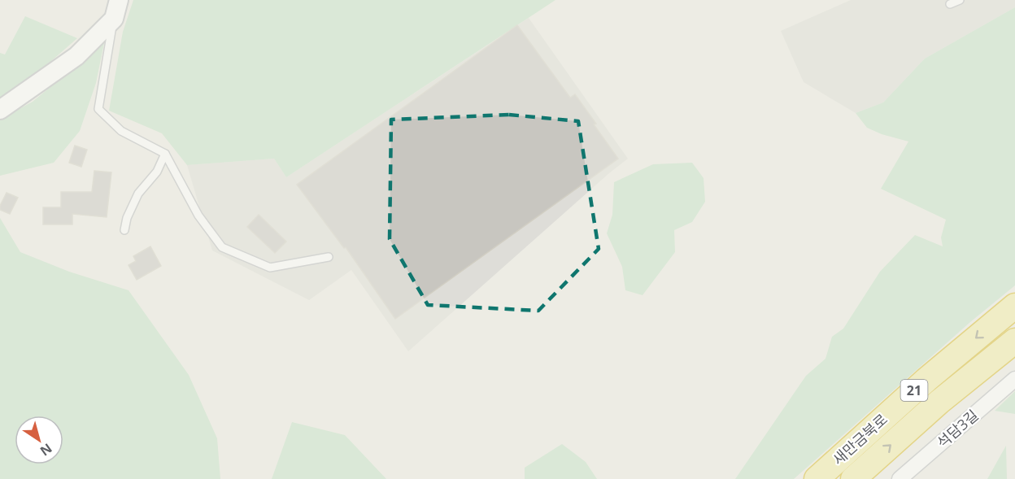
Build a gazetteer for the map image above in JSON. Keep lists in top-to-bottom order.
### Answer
{
  "streets": {
    "highway": ["21", "새만금북로"],
    "street": ["석담3길"]
  },
  "north": "bottom right"
}
